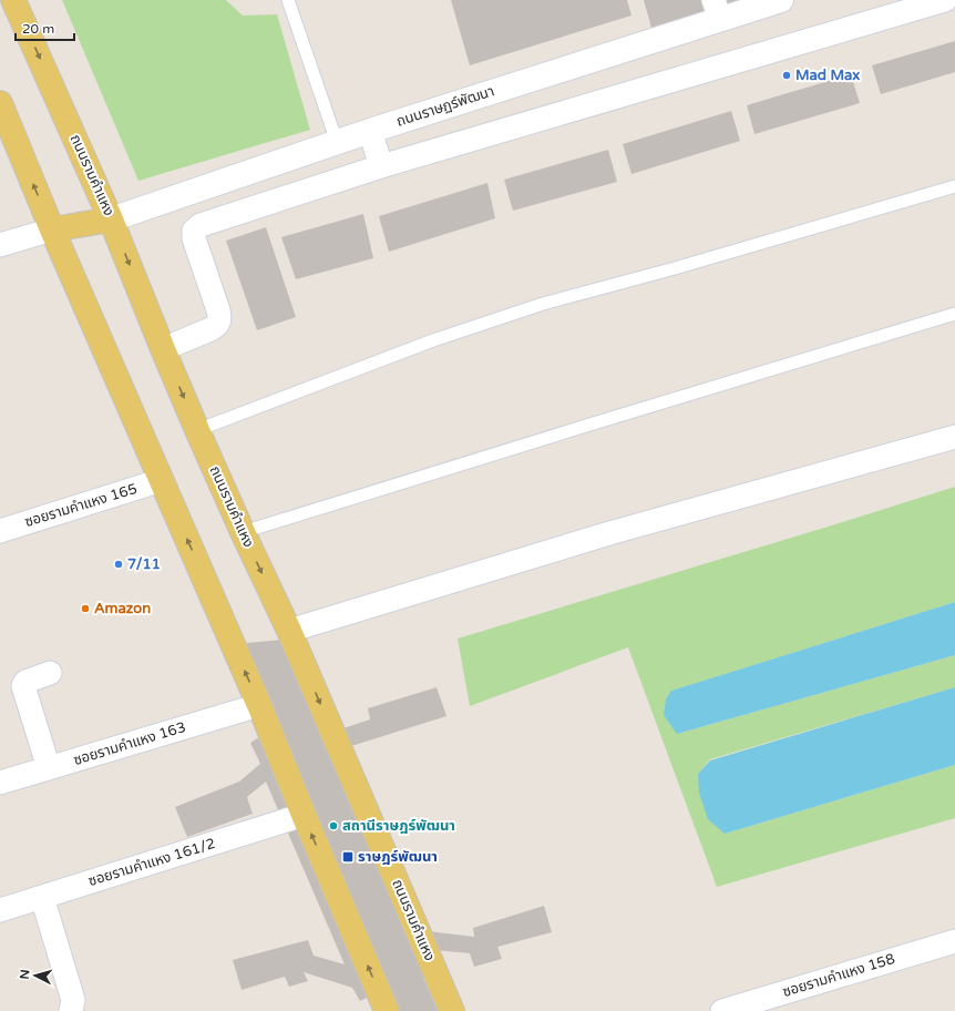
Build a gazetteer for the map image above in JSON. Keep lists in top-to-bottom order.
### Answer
{
  "streets": {
    "main road": ["ถนนรามคำแหง"],
    "street": [
      "ถนนราษฏร์พัฒนา",
      "ซอยรามคำแหง 165",
      "ซอยรามคำแหง 163",
      "ซอยรามคำแหง 161/2",
      "ซอยรามคำแหง 158"
    ]
  },
  "crossings": [
    ["ถนนราษฏร์พัฒนา", "ถนนรามคำแหง"]
  ],
  "places": {
    "other": [
      "Mad Max",
      "7/11",
      "Amazon",
      "สถานีราษฎร์พัฒนา"
    ],
    "transit": ["ราษฎร์พัฒนา"]
  },
  "scale_bar": "20 m",
  "north": "left"
}
